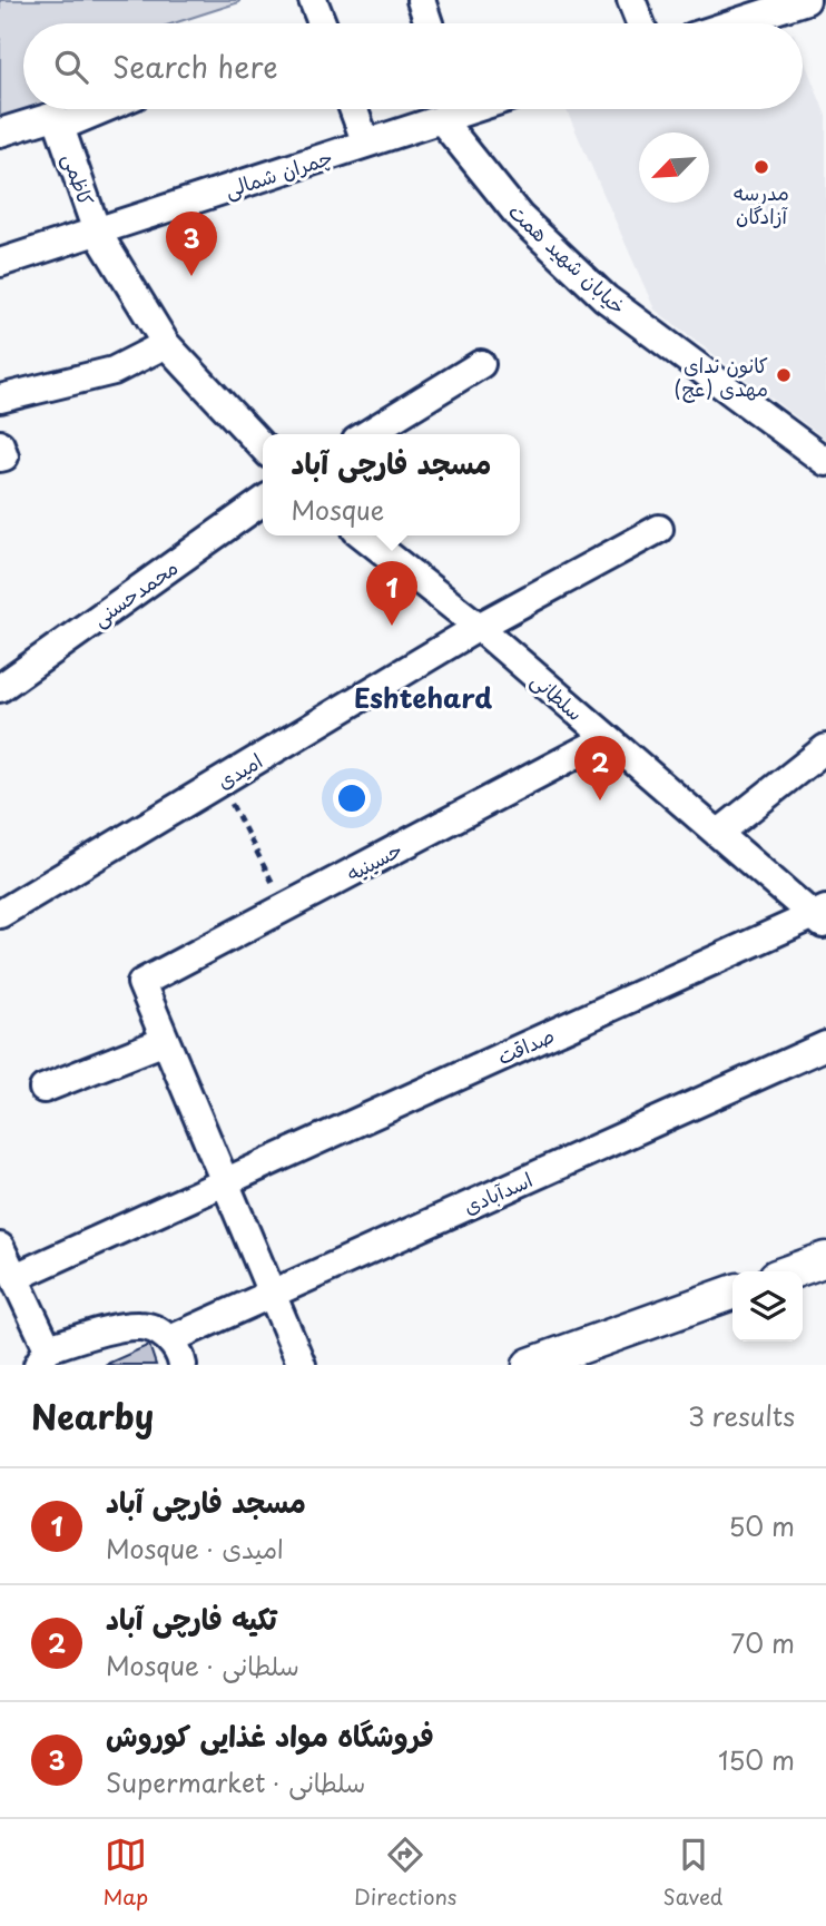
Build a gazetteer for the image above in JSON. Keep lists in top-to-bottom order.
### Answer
{
  "streets": {
    "street": [
      "چمران شمالی",
      "کاظمی",
      "خیابان شهید همت",
      "محمدحسنی",
      "سلطانی",
      "امیدی",
      "حسینیه",
      "صداقت",
      "اسدآبادی"
    ]
  },
  "crossings": [
    ["چمران شمالی", "کاظمی"],
    ["چمران شمالی", "خیابان شهید همت"],
    ["سلطانی", "امیدی"],
    ["سلطانی", "حسینیه"],
    ["سلطانی", "صداقت"]
  ],
  "districts": ["Eshtehard"],
  "places": ["مدرسه آزادگان", "کانون ندای مهدی (عج)"],
  "north": "bottom left",
  "page": {
    "search": "Search here",
    "pins": ["3", "1", "2"],
    "popup": ["مسجد فارچی آباد", "Mosque"],
    "heading": ["Nearby", "3 results"],
    "list": [
      {
        "mark": "1",
        "name": "مسجد فارچی آباد",
        "note": "Mosque · امیدی",
        "value": "50 m"
      },
      {
        "mark": "2",
        "name": "تکیه فارچی آباد",
        "note": "Mosque · سلطانی",
        "value": "70 m"
      },
      {
        "mark": "3",
        "name": "فروشگاه مواد غذایی کوروش",
        "note": "Supermarket · سلطانی",
        "value": "150 m"
      }
    ],
    "nav": ["Map", "Directions", "Saved"]
  }
}
